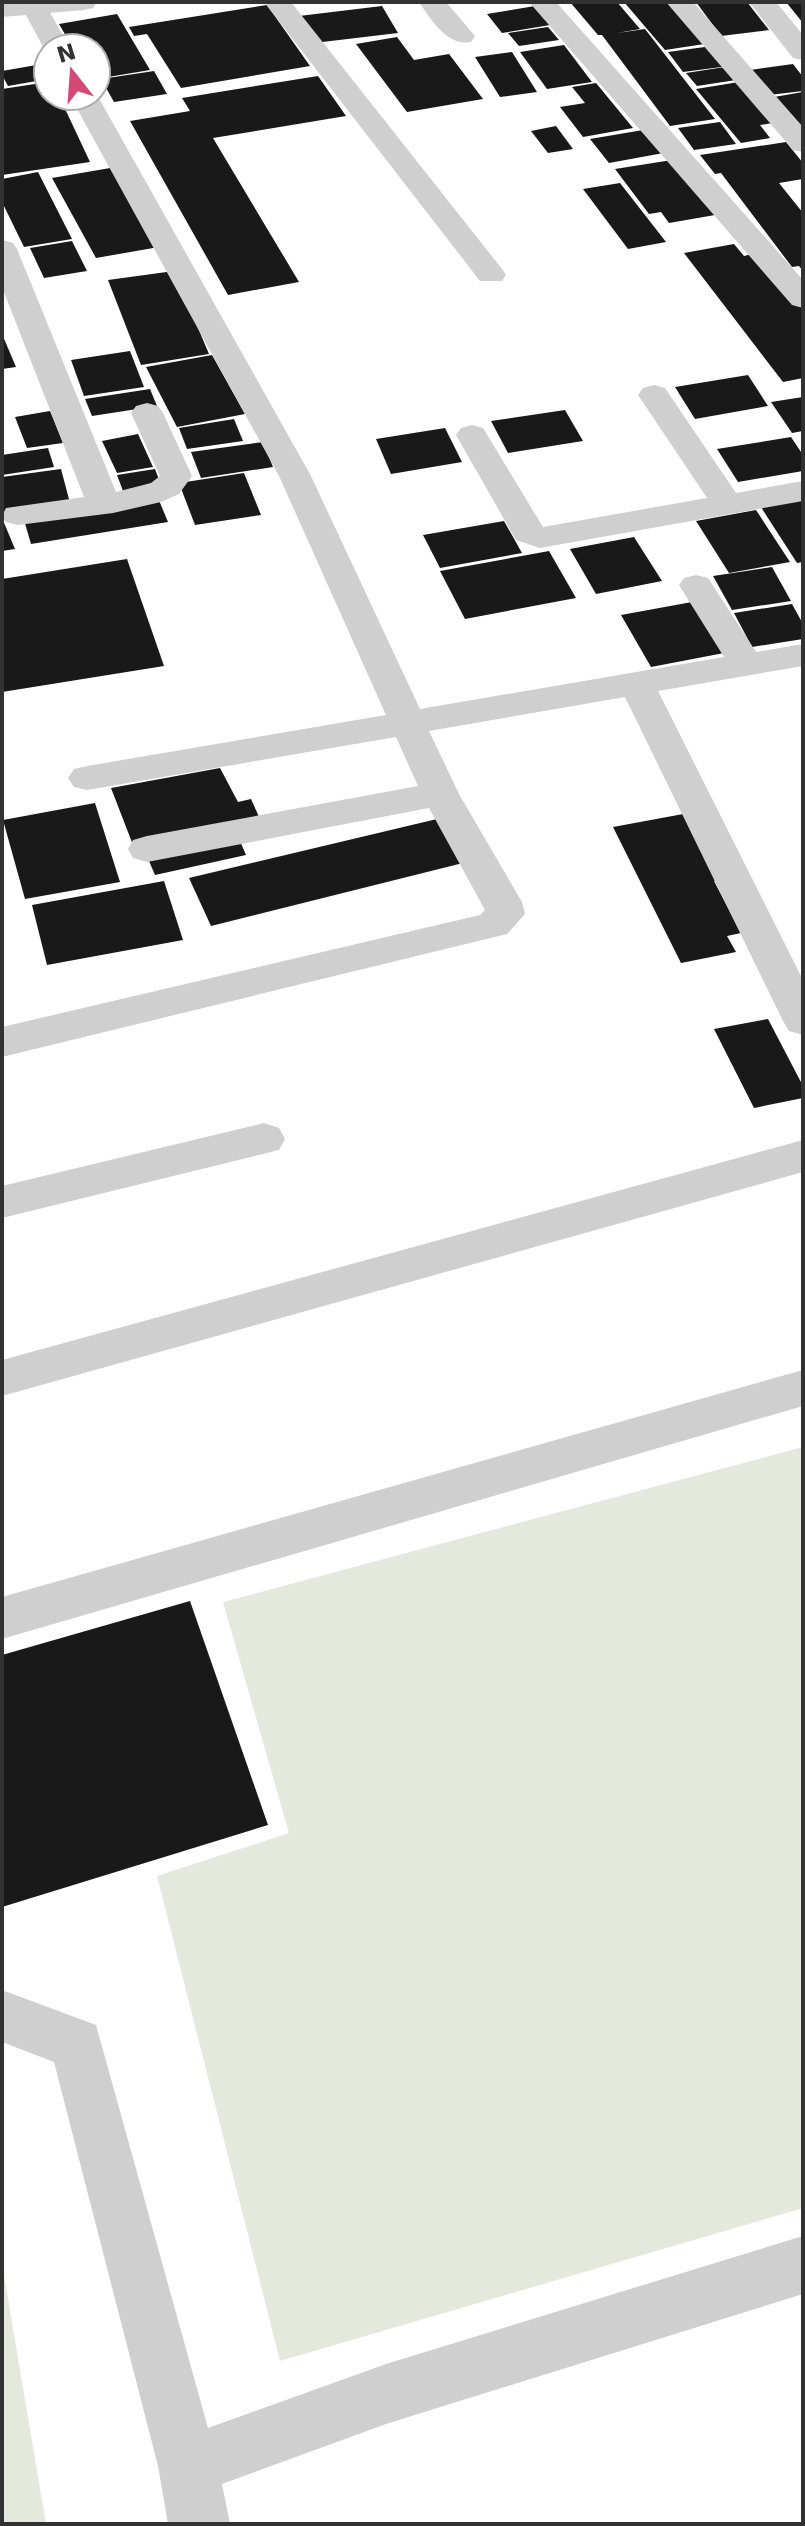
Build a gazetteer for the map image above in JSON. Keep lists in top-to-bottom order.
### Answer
{
  "north": "top"
}
